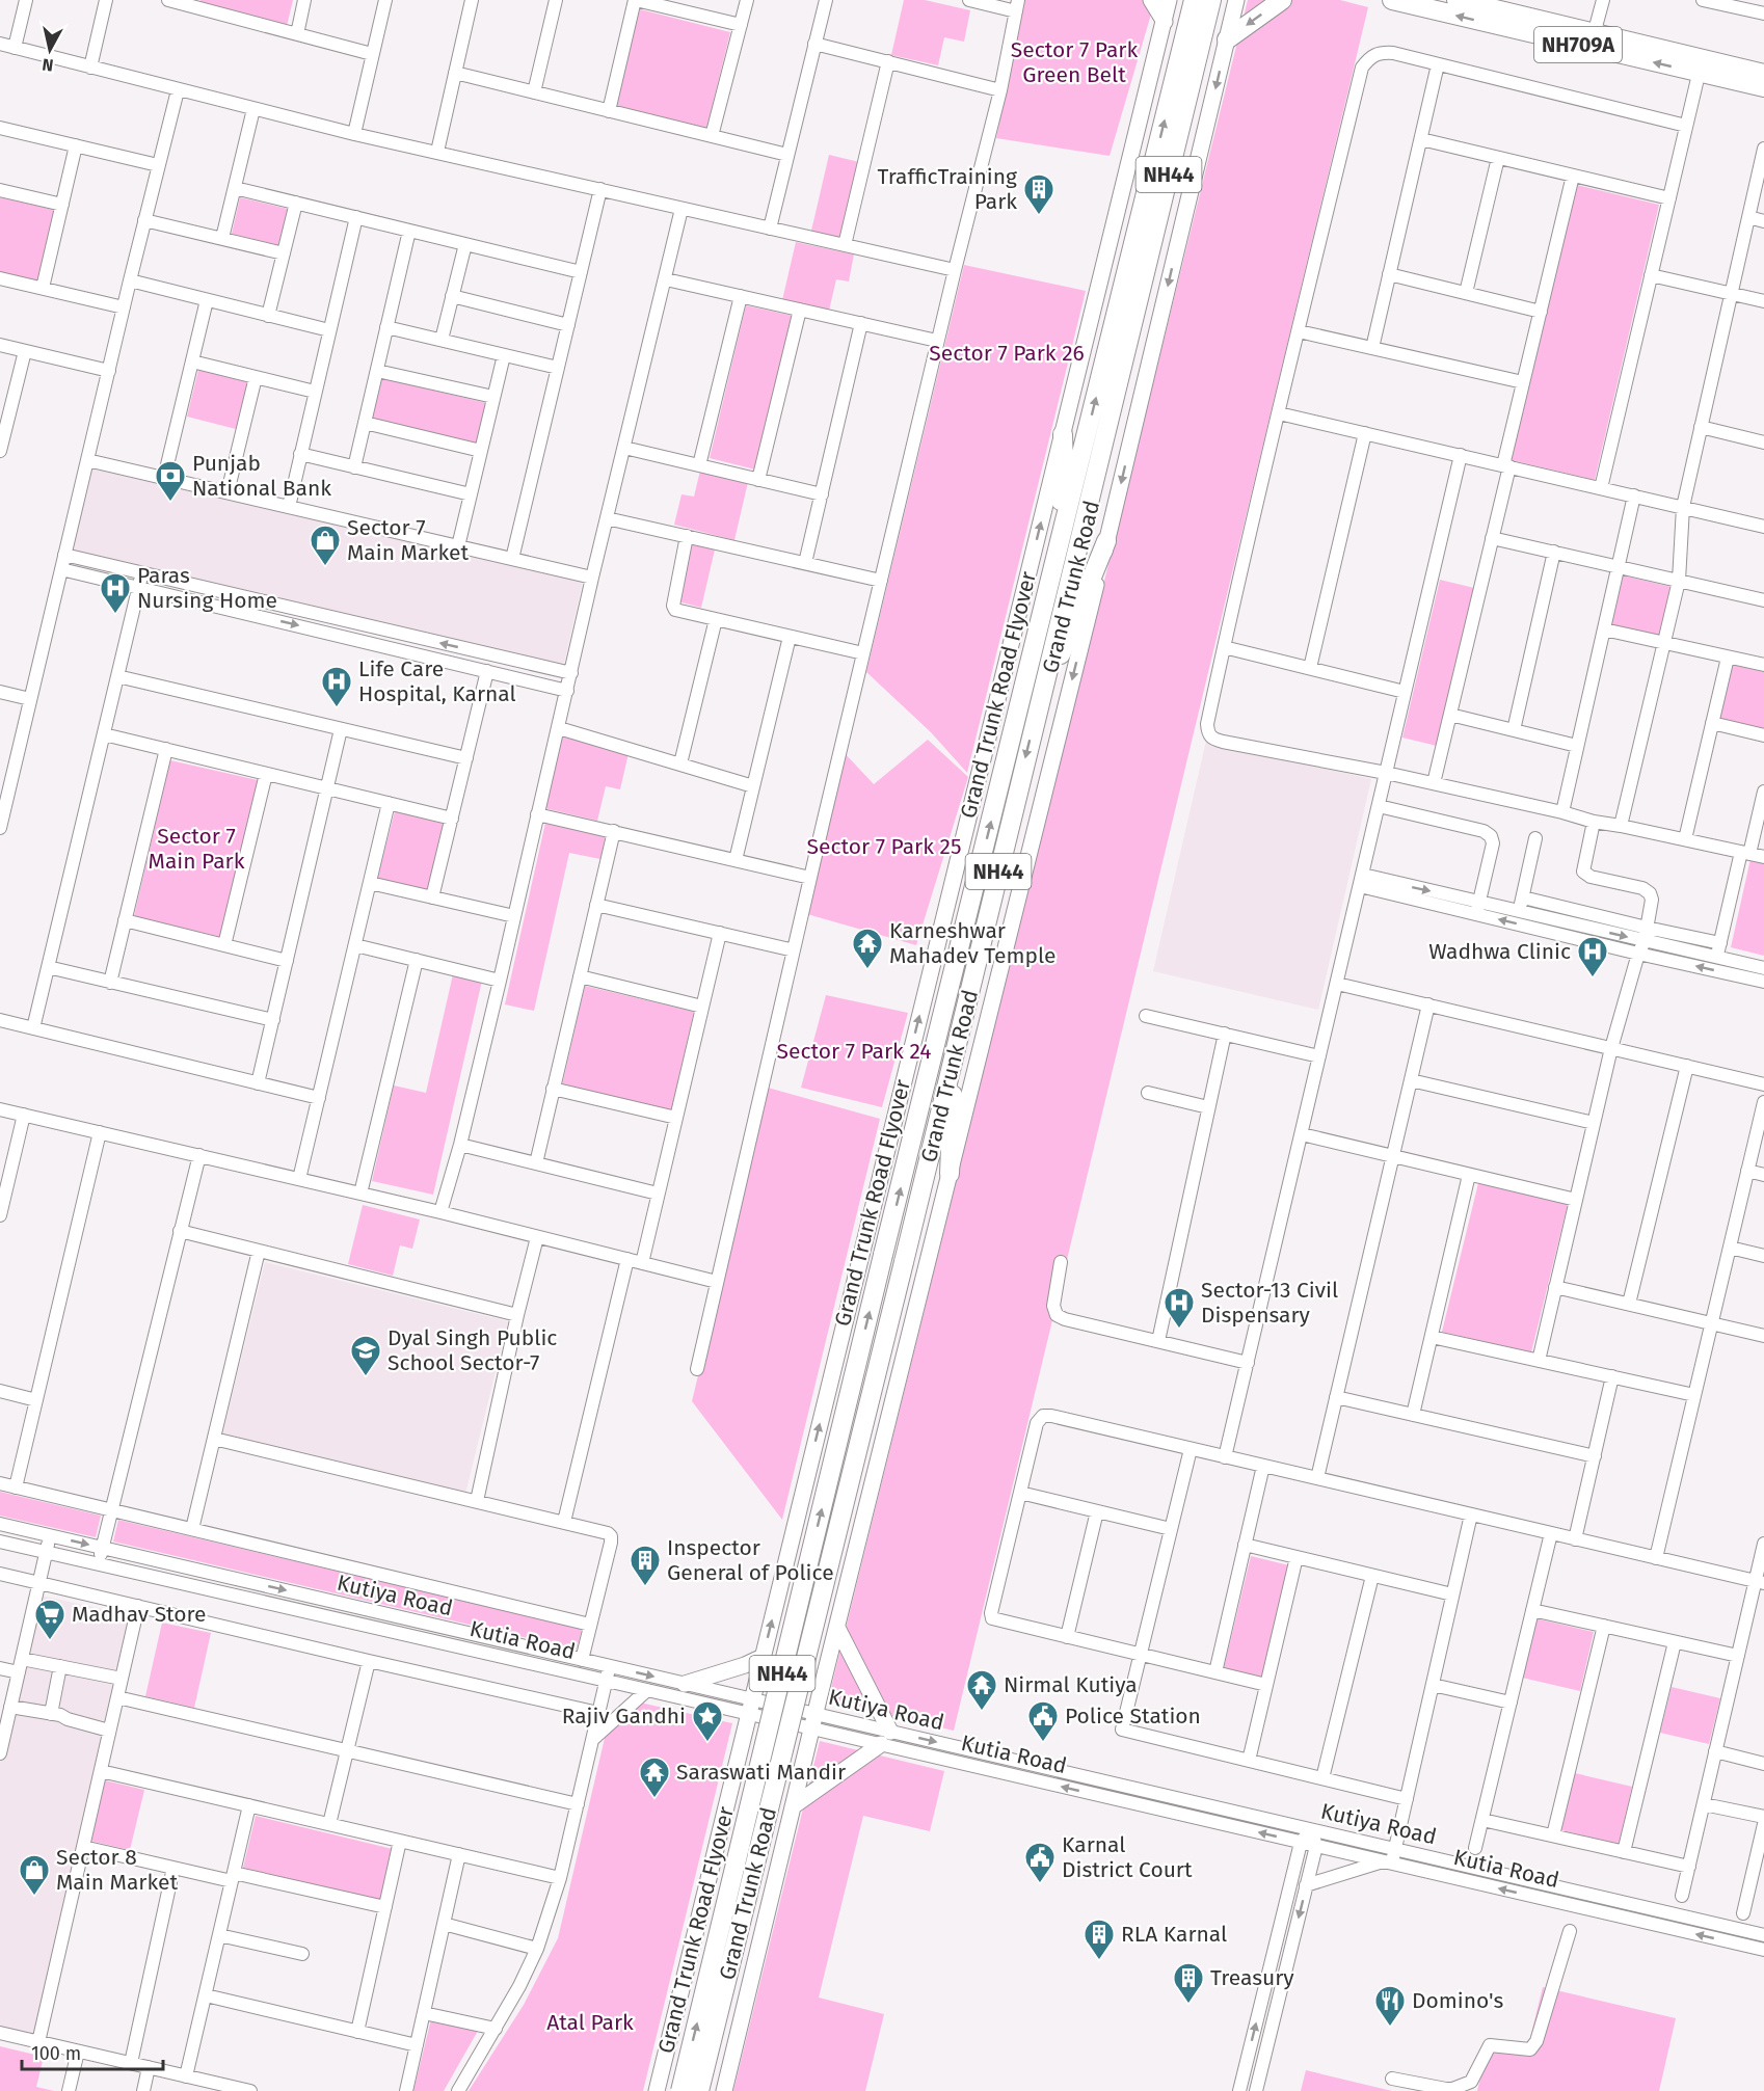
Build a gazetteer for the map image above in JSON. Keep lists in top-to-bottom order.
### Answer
{
  "streets": {
    "highway": [
      "NH709A",
      "NH44",
      "Grand Trunk Road",
      "Grand Trunk Road Flyover"
    ],
    "street": ["Kutiya Road", "Kutia Road"]
  },
  "crossings": [
    ["Grand Trunk Road", "Grand Trunk Road Flyover"],
    ["Grand Trunk Road", "Kutiya Road"],
    ["Grand Trunk Road", "Kutia Road"],
    ["Kutiya Road", "Kutia Road"]
  ],
  "parks": [
    "Sector 7 Park Green Belt",
    "Sector 7 Park 26",
    "Sector 7 Main Park",
    "Sector 7 Park 25",
    "Sector 7 Park 24",
    "Atal Park"
  ],
  "places": {
    "building": [
      "TrafficTraining Park",
      "Inspector General of Police",
      "RLA Karnal",
      "Treasury"
    ],
    "bank": ["Punjab National Bank"],
    "shop": ["Sector 7 Main Market", "Sector 8 Main Market"],
    "hospital": [
      "Paras Nursing Home",
      "Life Care Hospital, Karnal",
      "Wadhwa Clinic",
      "Sector-13 Civil Dispensary"
    ],
    "temple": ["Karneshwar Mahadev Temple", "Nirmal Kutiya", "Saraswati Mandir"],
    "school or university": ["Dyal Singh Public School Sector-7"],
    "supermarket": ["Madhav Store"],
    "place": ["Rajiv Gandhi"],
    "public building": ["Police Station", "Karnal District Court"],
    "restaurant": ["Domino's"]
  },
  "scale_bar": "100 m",
  "north": "bottom"
}
